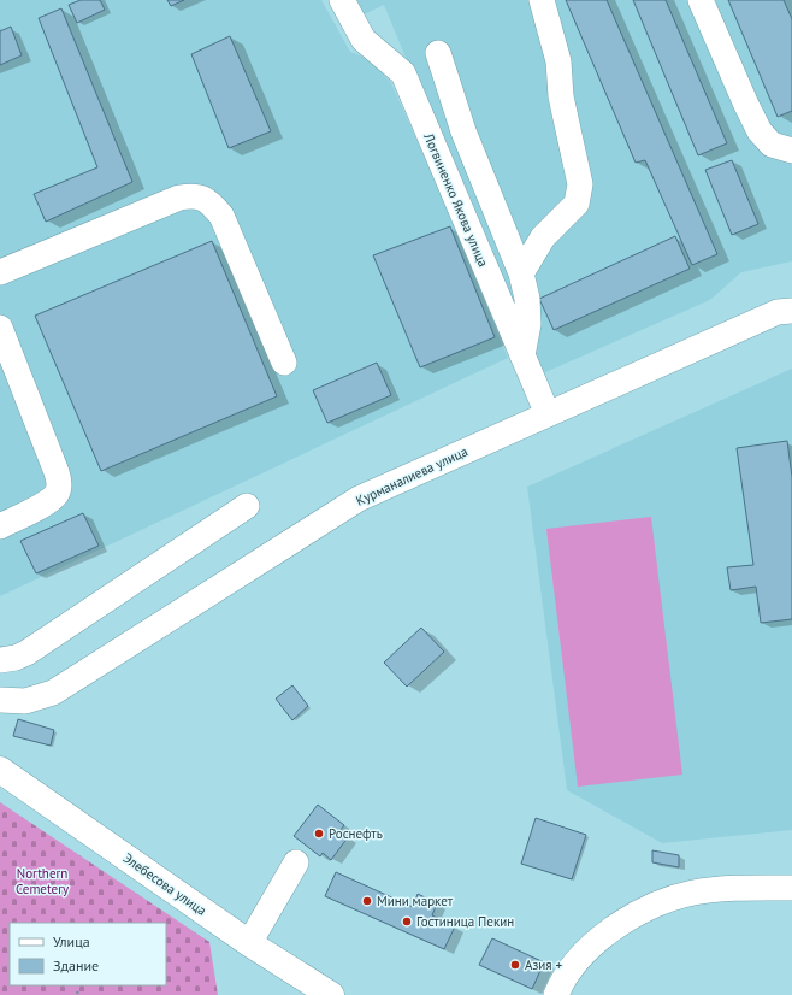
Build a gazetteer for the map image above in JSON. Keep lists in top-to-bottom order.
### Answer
{
  "streets": {
    "main road": ["Элебесова улица"],
    "street": ["Логвиненко Якова улица", "Курманалиева улица"]
  },
  "crossings": [
    ["Логвиненко Якова улица", "Курманалиева улица"]
  ],
  "parks": ["Northern Cemetery"],
  "places": [
    "Роснефть",
    "Мини маркет",
    "Гостиница Пекин",
    "Азия +"
  ],
  "legend": ["Улица", "Здание"]
}
